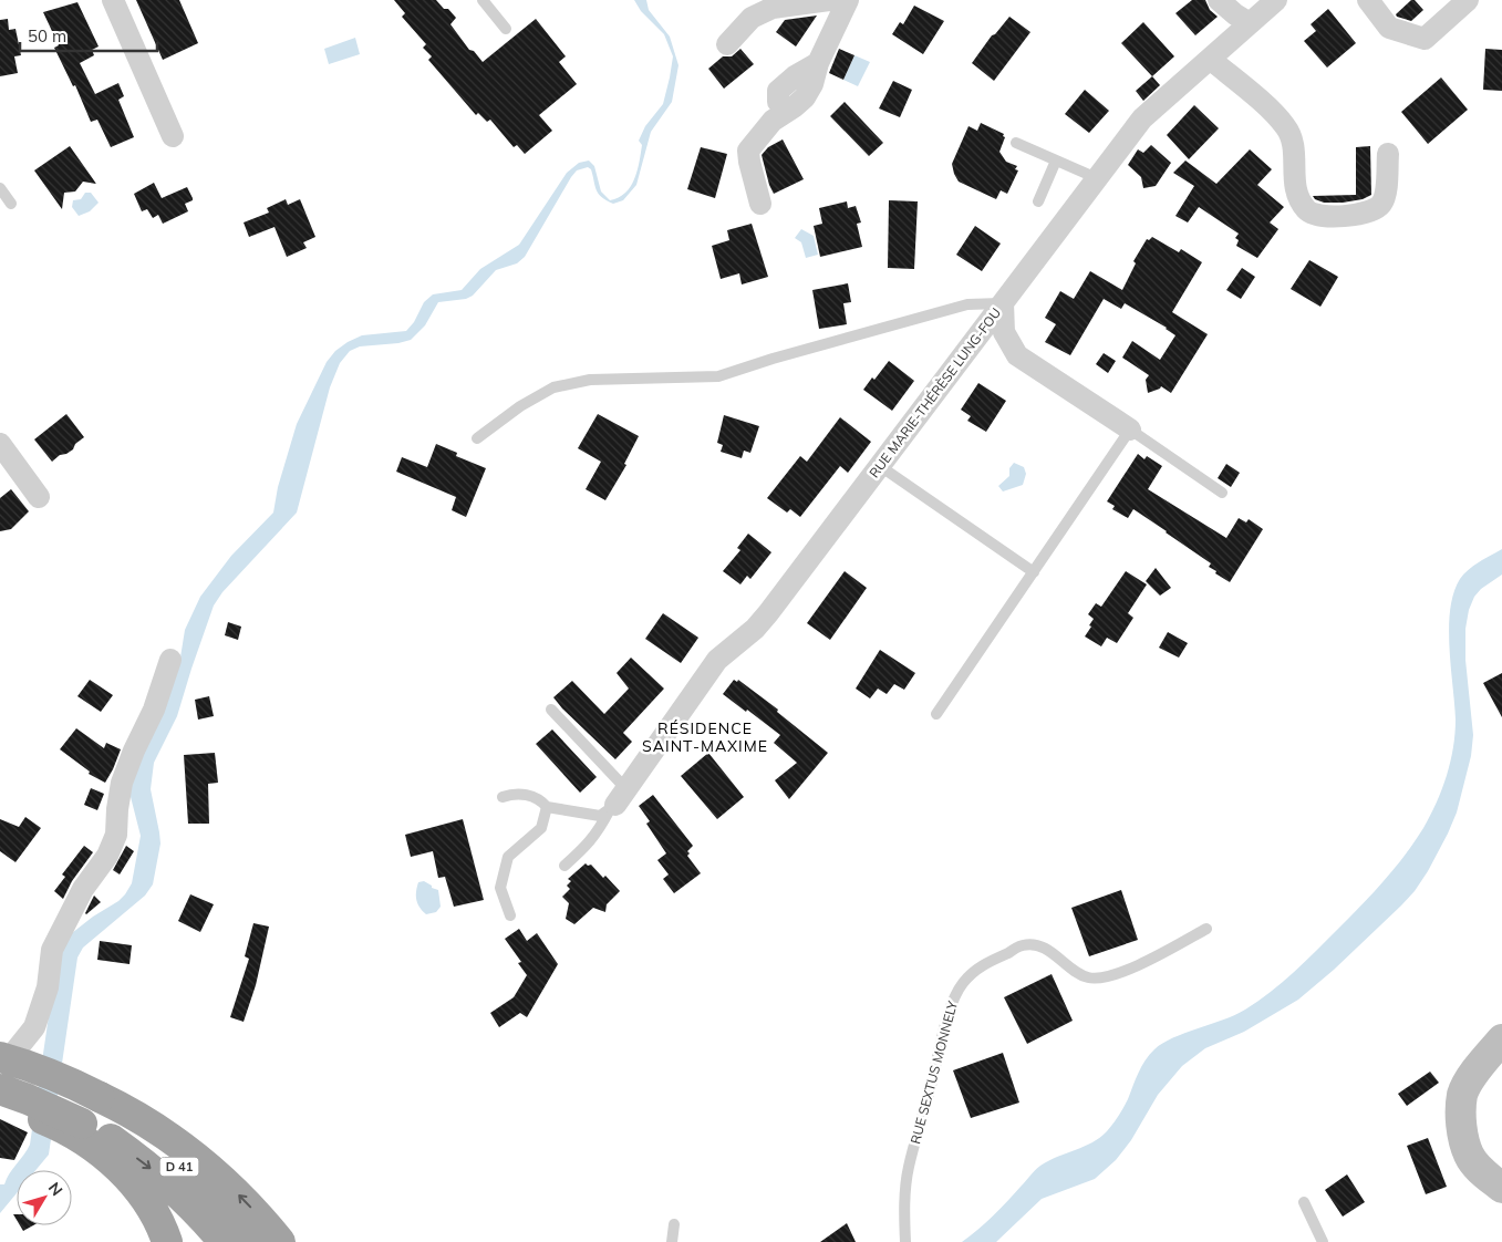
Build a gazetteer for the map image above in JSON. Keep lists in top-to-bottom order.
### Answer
{
  "streets": {
    "highway": ["D 41"],
    "street": ["RUE MARIE-THÉRÈSE LUNG-FOU"],
    "lane": ["RUE SEXTUS MONNELY"]
  },
  "districts": ["RÉSIDENCE SAINT-MAXIME"],
  "scale_bar": "50 m",
  "north": "top right"
}
